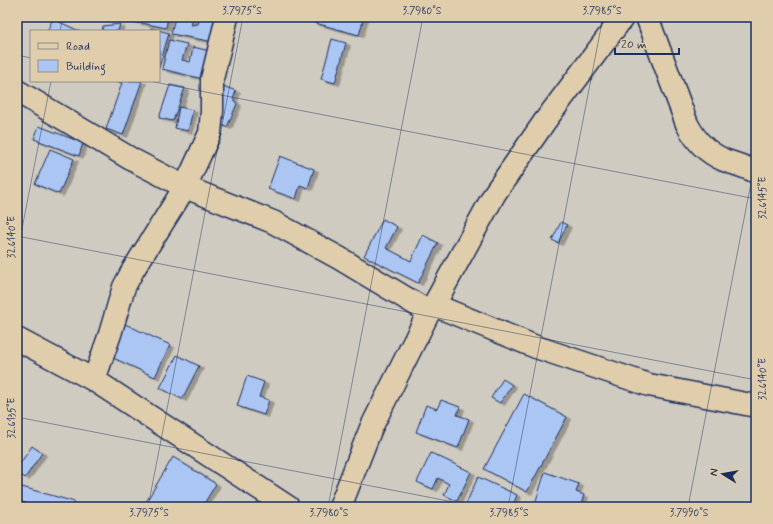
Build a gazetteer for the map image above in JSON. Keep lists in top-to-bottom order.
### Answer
{
  "legend": ["Road", "Building"],
  "scale_bar": "20 m",
  "north": "left",
  "coordinates": [
    "3.7975°S",
    "3.7980°S",
    "3.7985°S",
    "32.6145°E",
    "32.6140°E",
    "32.6135°E",
    "3.7990°S"
  ]
}
